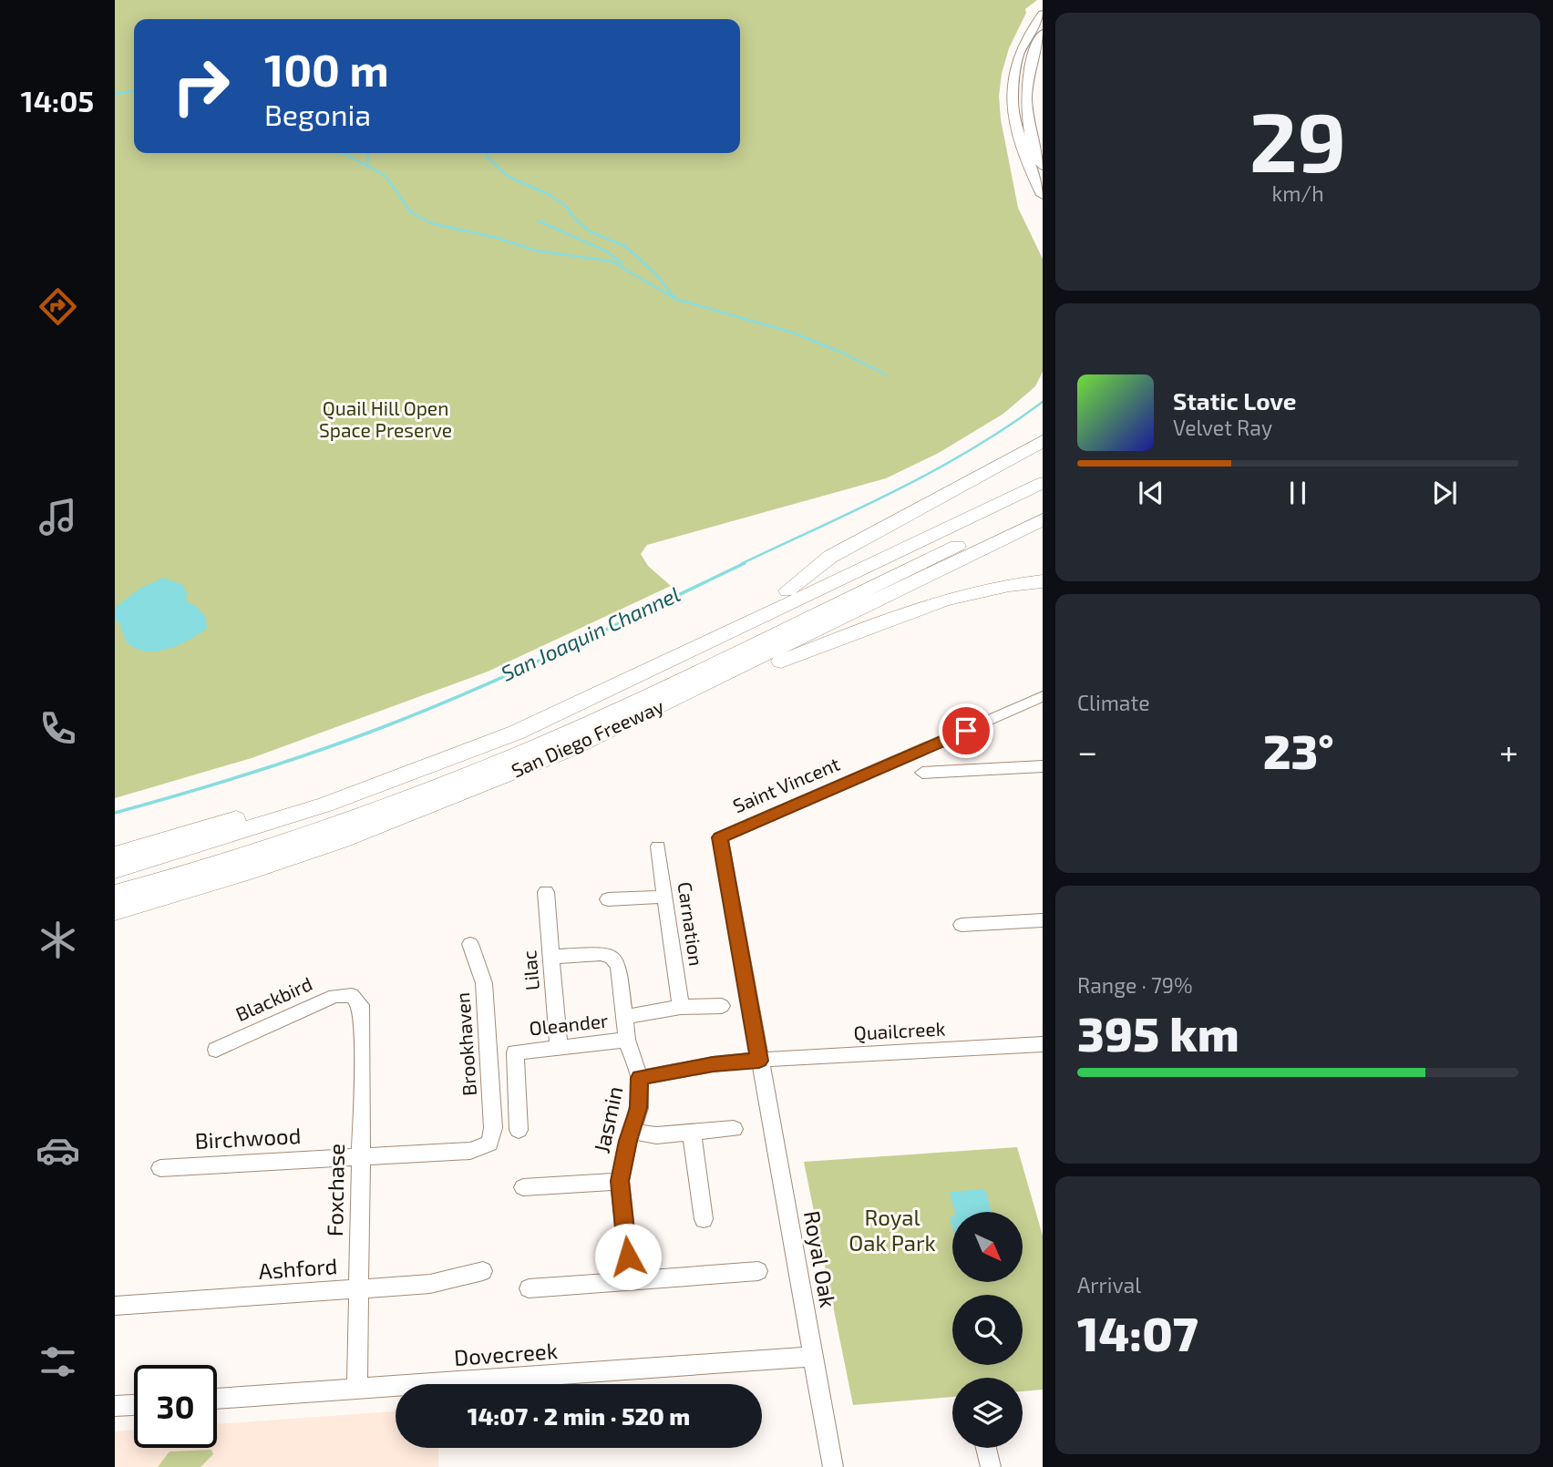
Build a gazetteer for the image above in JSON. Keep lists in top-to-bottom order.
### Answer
{
  "streets": {
    "highway": ["San Diego Freeway"],
    "street": [
      "Saint Vincent",
      "Carnation",
      "Lilac",
      "Blackbird",
      "Oleander",
      "Quailcreek",
      "Brookhaven",
      "Jasmin",
      "Birchwood",
      "Foxchase",
      "Royal Oak",
      "Ashford",
      "Dovecreek"
    ]
  },
  "crossings": [
    ["Saint Vincent", "Quailcreek"],
    ["Saint Vincent", "Royal Oak"],
    ["Lilac", "Oleander"],
    ["Lilac", "Jasmin"],
    ["Blackbird", "Foxchase"],
    ["Oleander", "Jasmin"],
    ["Quailcreek", "Jasmin"],
    ["Quailcreek", "Royal Oak"],
    ["Brookhaven", "Birchwood"],
    ["Birchwood", "Foxchase"],
    ["Foxchase", "Ashford"],
    ["Foxchase", "Dovecreek"],
    ["Royal Oak", "Dovecreek"]
  ],
  "water": ["San Joaquin Channel"],
  "parks": ["Quail Hill Open Space Preserve", "Royal Oak Park"],
  "north": "bottom right",
  "page": {
    "tabs": "14:05",
    "tile": [
      ["29", "km/h"],
      "Climate",
      ["Range · 79%", "395 km"],
      ["Arrival", "14:07"]
    ],
    "turn": ["100 m", "Begonia"],
    "song": ["Static Love", "Velvet Ray"],
    "heat": ["−", "23°", "+"],
    "limit": "30",
    "trip": "14:07 · 2 min · 520 m"
  }
}
